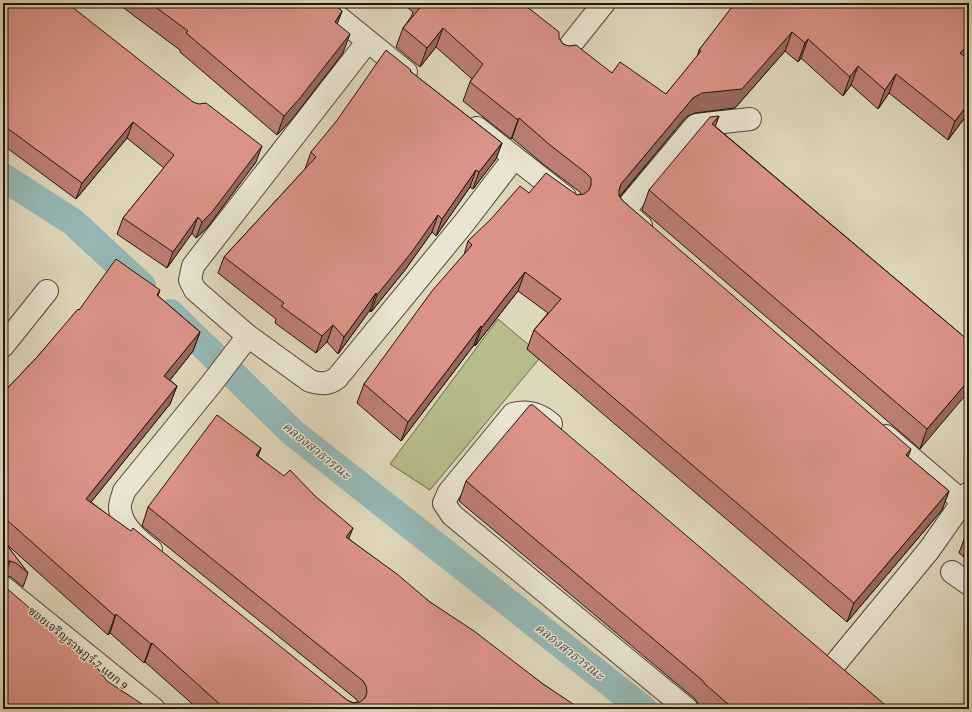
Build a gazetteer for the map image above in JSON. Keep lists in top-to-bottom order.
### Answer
{
  "streets": {
    "street": ["ซอยเจริญราษฎร์ 7 แยก 9"]
  },
  "water": ["คลองสาธารณะ"]
}
